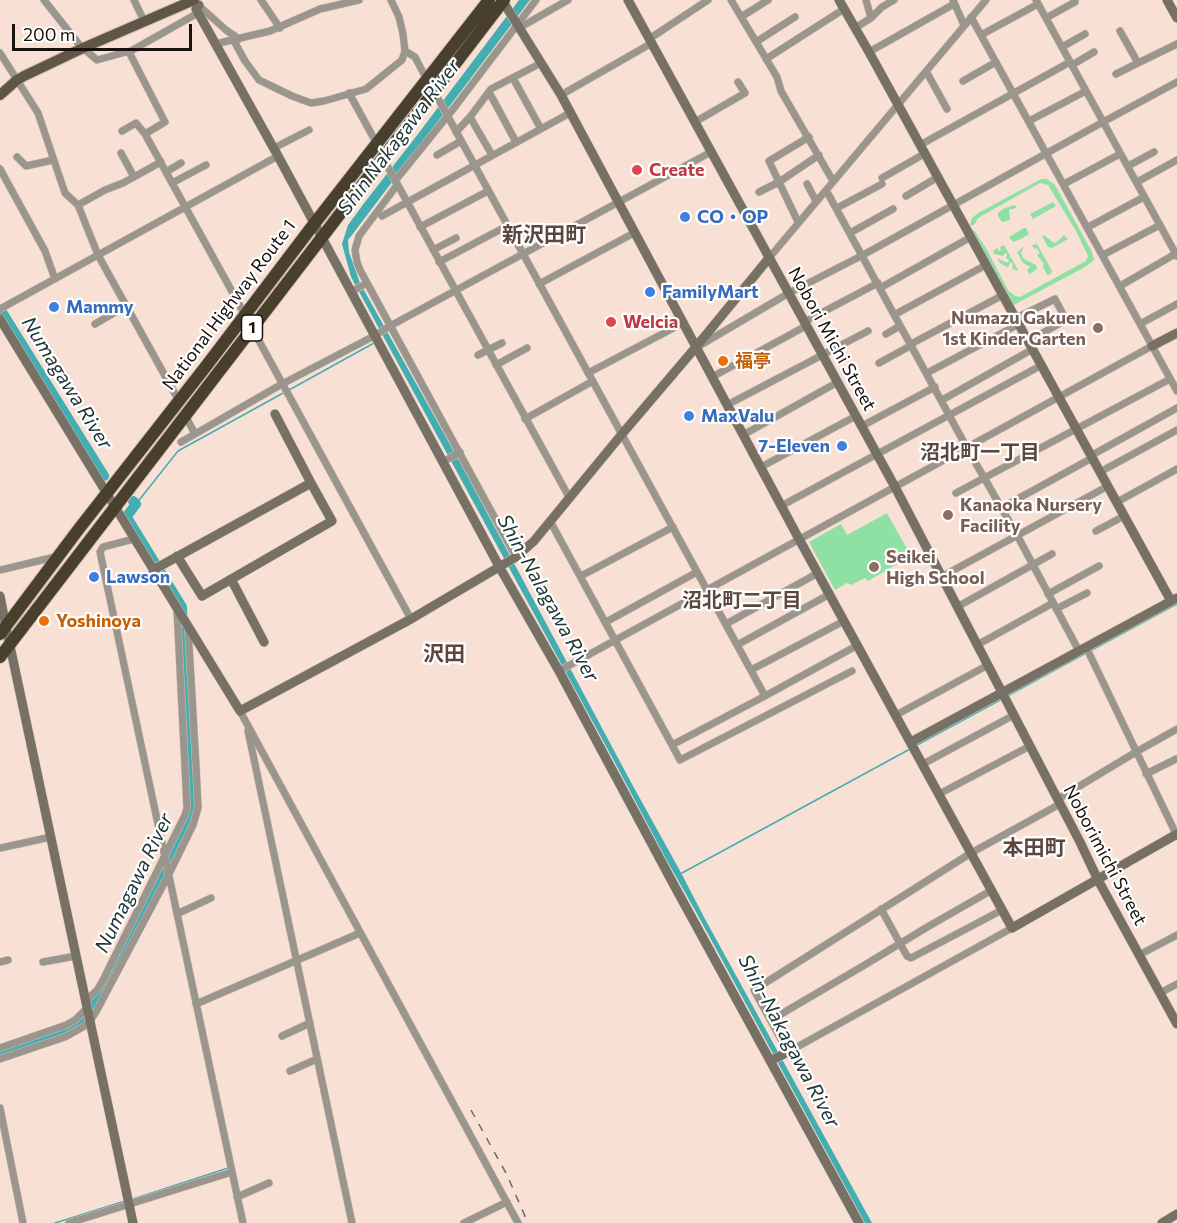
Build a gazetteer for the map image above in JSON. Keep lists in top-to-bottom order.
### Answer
{
  "streets": {
    "highway": ["National Highway Route 1", "1"],
    "street": ["Nobori Michi Street", "Noborimichi Street"]
  },
  "crossings": [
    ["Nobori Michi Street", "Noborimichi Street"]
  ],
  "districts": [
    "新沢田町",
    "沼北町一丁目",
    "沼北町二丁目",
    "沢田",
    "本田町"
  ],
  "water": [
    "Shin Nakagawa River",
    "Numagawa River",
    "Shin-Nalagawa River",
    "Shin-Nakagawa River"
  ],
  "places": [
    "Create",
    "CO・OP",
    "FamilyMart",
    "Mammy",
    "Welcia",
    "Numazu Gakuen 1st Kinder Garten",
    "福亭",
    "MaxValu",
    "7-Eleven",
    "Kanaoka Nursery Facility",
    "Seikei High School",
    "Lawson",
    "Yoshinoya"
  ],
  "scale_bar": "200 m"
}
